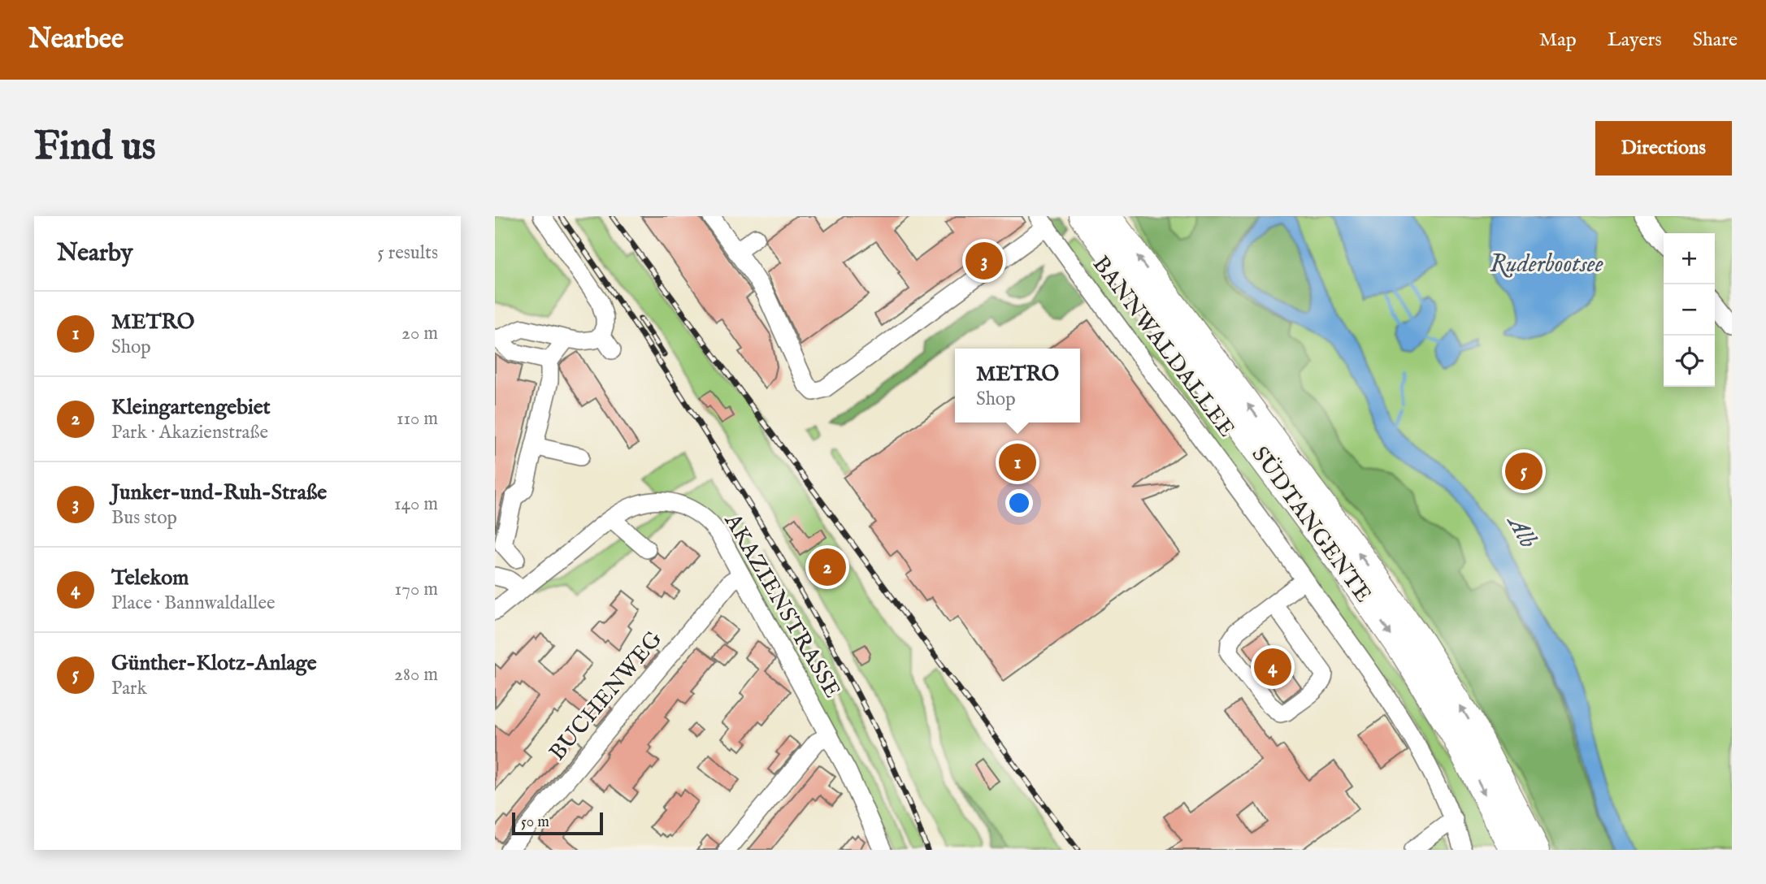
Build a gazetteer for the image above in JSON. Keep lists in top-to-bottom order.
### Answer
{
  "streets": {
    "highway": ["SÜDTANGENTE"],
    "street": ["BANNWALDALLEE", "AKAZIENSTRASSE", "BUCHENWEG"]
  },
  "crossings": [
    ["AKAZIENSTRASSE", "BUCHENWEG"]
  ],
  "water": ["Ruderbootsee", "Alb"],
  "scale_bar": "50 m",
  "page": {
    "header": "Nearbee",
    "nav": ["Map", "Layers", "Share"],
    "buttons": "Directions",
    "title": "Find us",
    "heading": ["Nearby", "5 results"],
    "map_buttons": ["+", "−"],
    "pins": [
      "3",
      "1",
      "5",
      "2",
      "4"
    ],
    "list": [
      {
        "mark": "1",
        "name": "METRO",
        "note": "Shop",
        "value": "20 m"
      },
      {
        "mark": "2",
        "name": "Kleingartengebiet",
        "note": "Park · Akazienstraße",
        "value": "110 m"
      },
      {
        "mark": "3",
        "name": "Junker-und-Ruh-Straße",
        "note": "Bus stop",
        "value": "140 m"
      },
      {
        "mark": "4",
        "name": "Telekom",
        "note": "Place · Bannwaldallee",
        "value": "170 m"
      },
      {
        "mark": "5",
        "name": "Günther-Klotz-Anlage",
        "note": "Park",
        "value": "280 m"
      }
    ],
    "popup": ["METRO", "Shop"],
    "scale": "50 m"
  }
}
